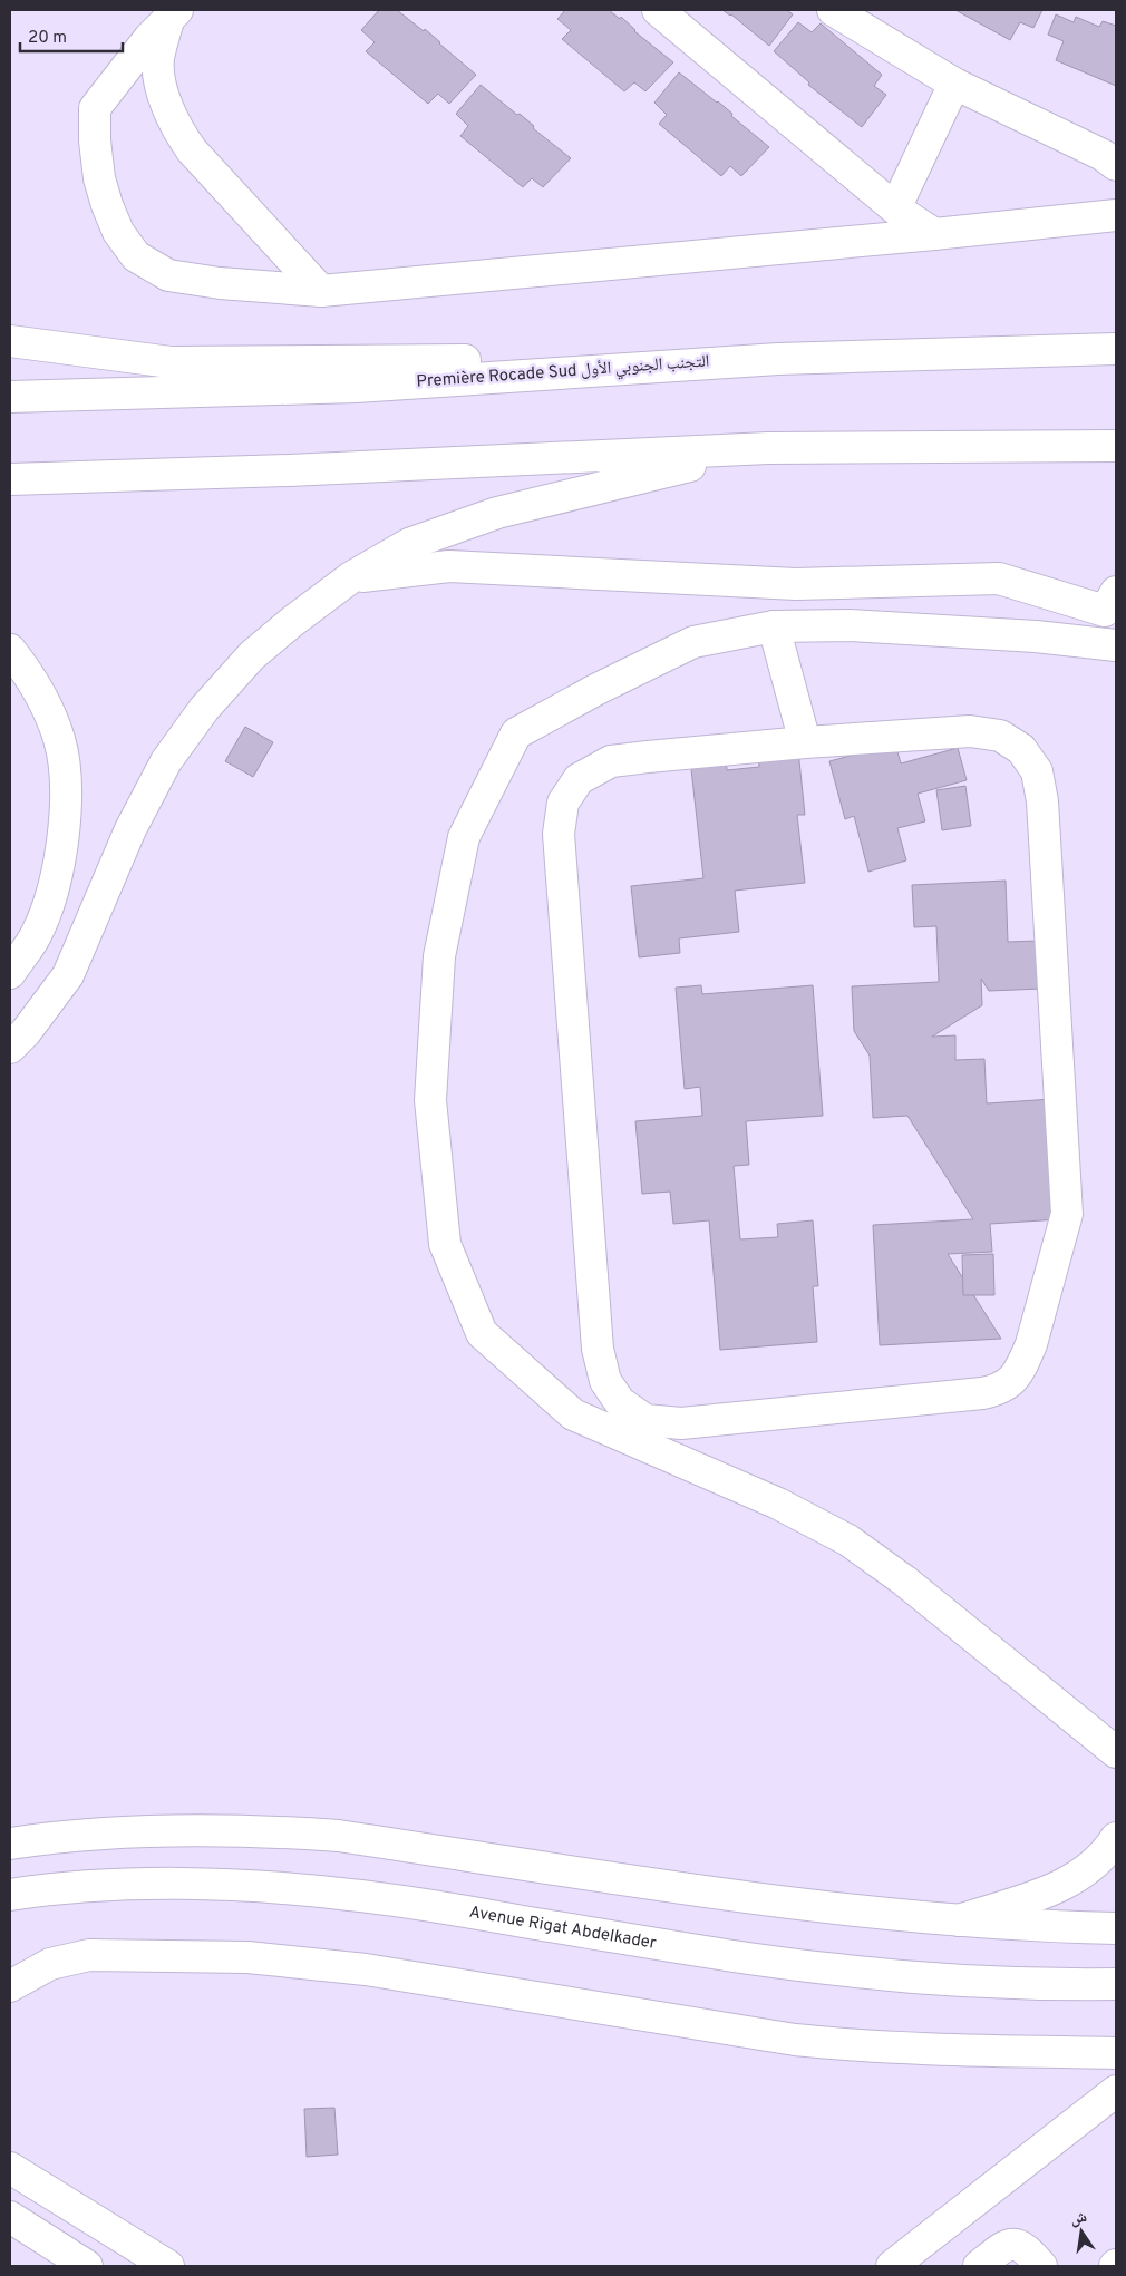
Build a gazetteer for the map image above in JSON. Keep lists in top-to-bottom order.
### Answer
{
  "streets": {
    "main road": ["Première Rocade Sud التجنب الجنوبي الأول", "Avenue Rigat Abdelkader"]
  },
  "scale_bar": "20 m",
  "north": "top"
}
